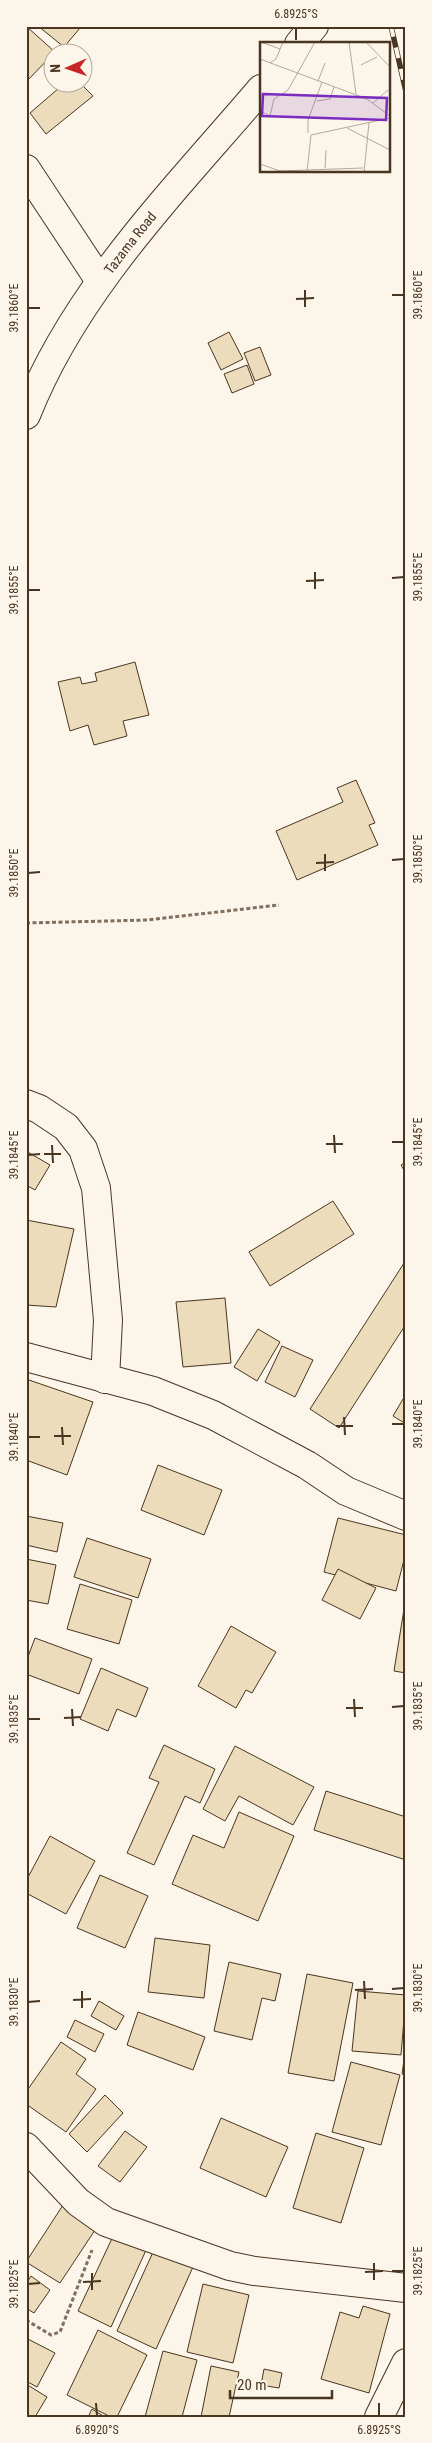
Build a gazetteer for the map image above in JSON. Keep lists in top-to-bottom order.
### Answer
{
  "streets": {
    "street": ["Tazama Road"]
  },
  "scale_bar": "20 m",
  "north": "left",
  "coordinates": [
    "6.8925°S",
    "39.1860°E",
    "39.1855°E",
    "39.1850°E",
    "39.1845°E",
    "39.1840°E",
    "39.1835°E",
    "39.1830°E",
    "39.1825°E",
    "6.8920°S"
  ]
}
